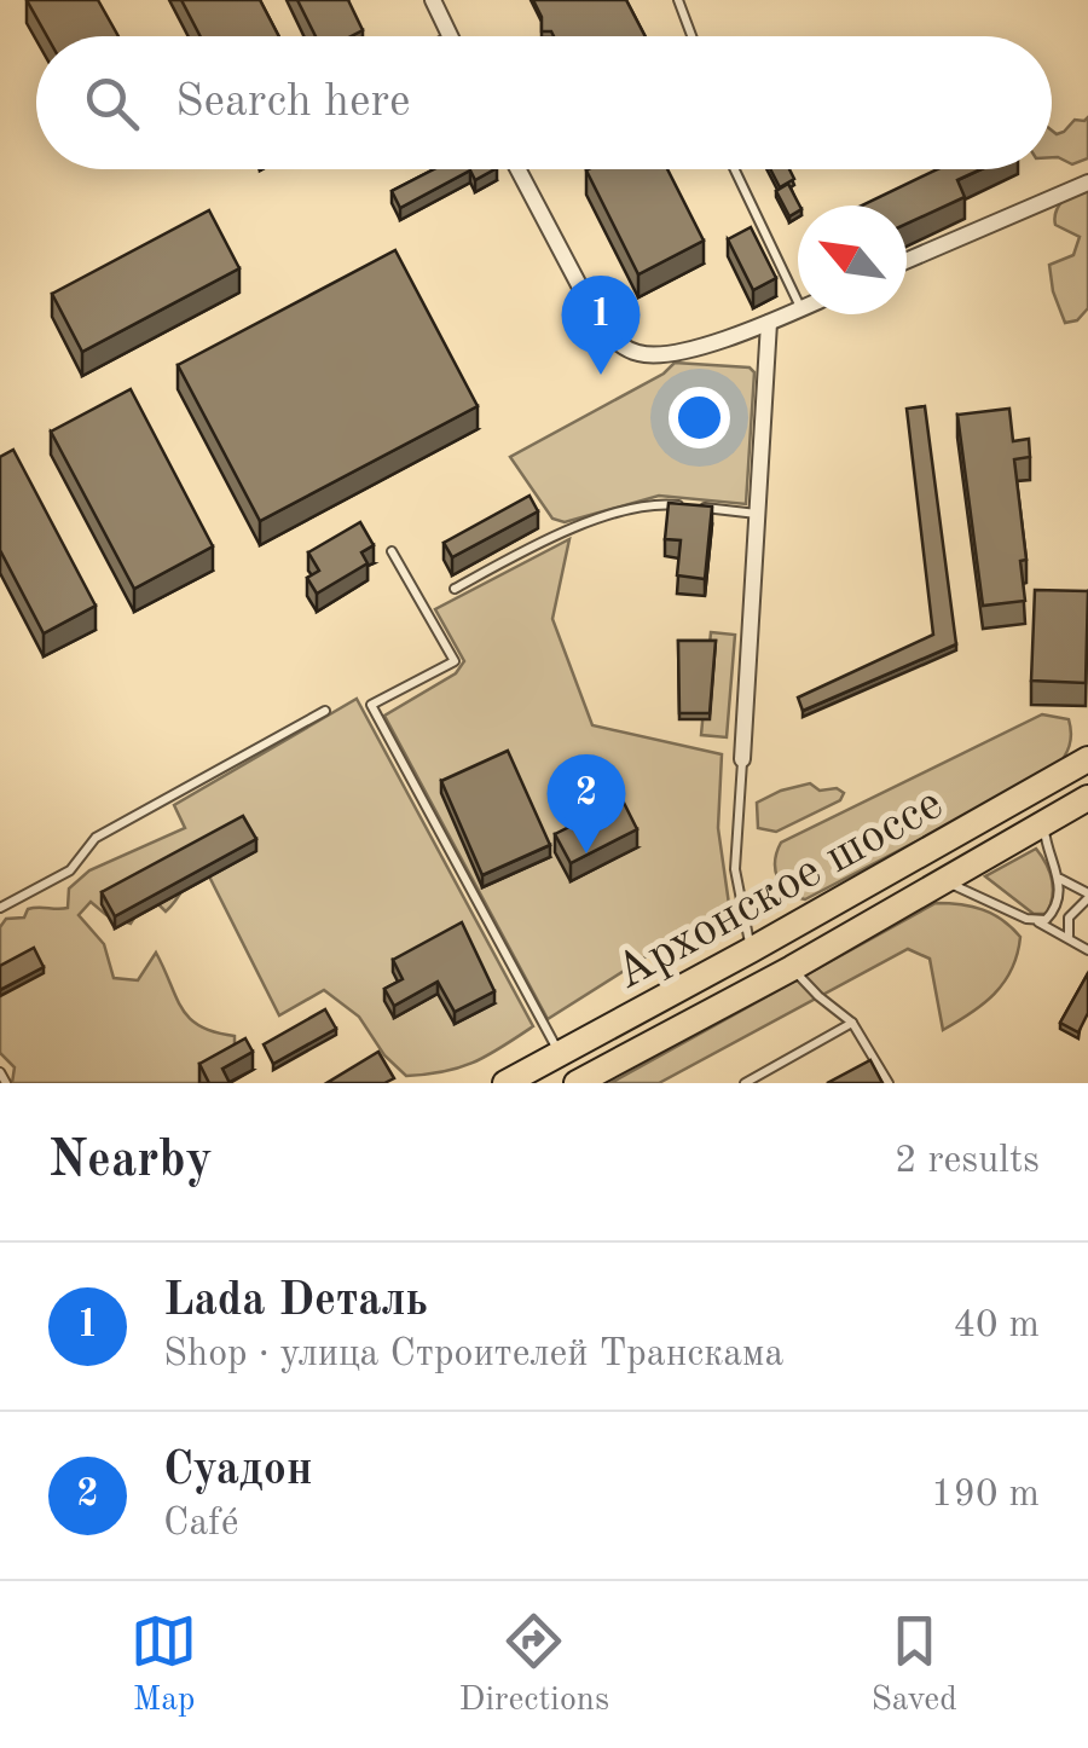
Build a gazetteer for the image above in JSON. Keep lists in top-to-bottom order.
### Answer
{
  "streets": {
    "highway": ["Архонское шоссе"]
  },
  "north": "top left",
  "page": {
    "search": "Search here",
    "pins": ["1", "2"],
    "heading": ["Nearby", "2 results"],
    "list": [
      {
        "mark": "1",
        "name": "Lada Dеталь",
        "note": "Shop · улица Строителей Транскама",
        "value": "40 m"
      },
      {
        "mark": "2",
        "name": "Суадон",
        "note": "Café",
        "value": "190 m"
      }
    ],
    "nav": ["Map", "Directions", "Saved"]
  }
}
